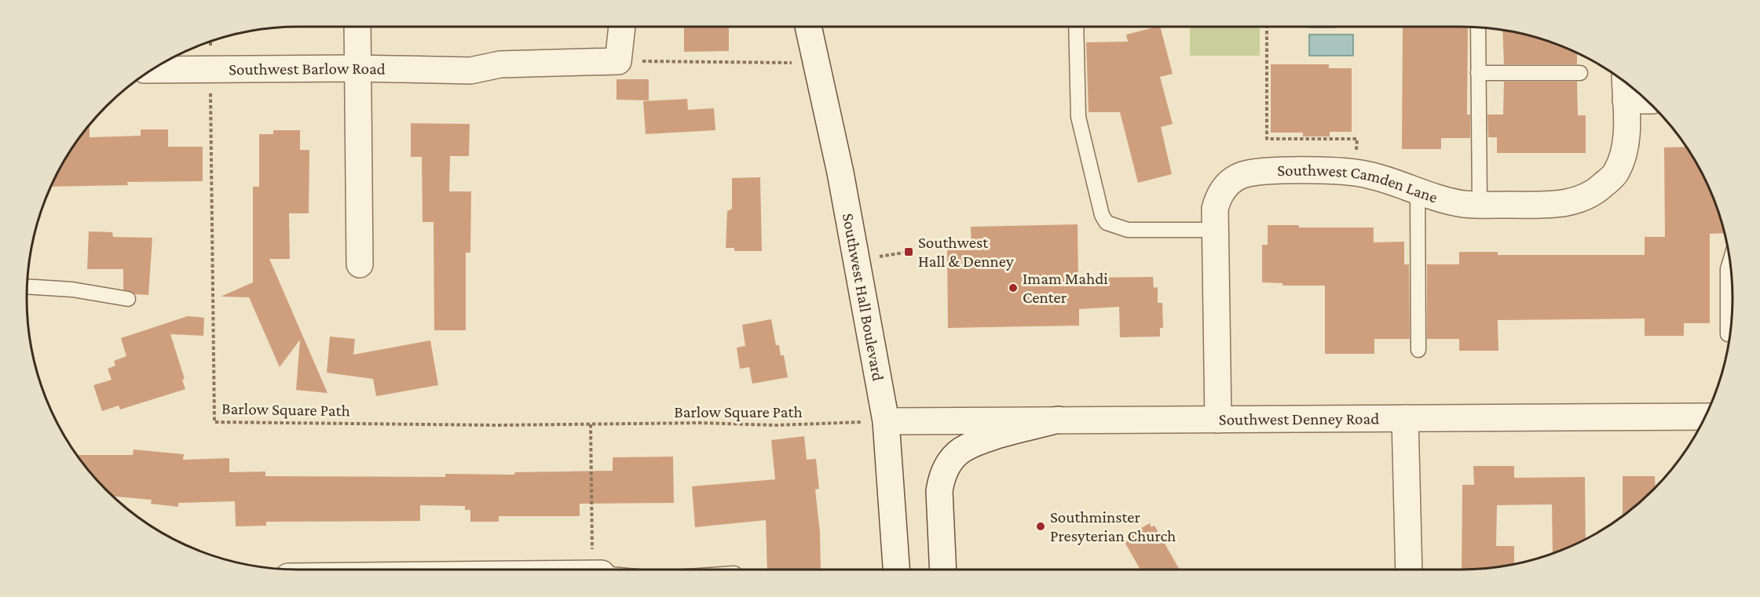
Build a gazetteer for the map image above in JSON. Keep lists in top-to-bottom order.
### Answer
{
  "streets": {
    "street": [
      "Southwest Barlow Road",
      "Southwest Camden Lane",
      "Southwest Hall Boulevard",
      "Southwest Denney Road"
    ],
    "path": ["Barlow Square Path"]
  },
  "crossings": [
    ["Southwest Camden Lane", "Southwest Denney Road"],
    ["Southwest Hall Boulevard", "Barlow Square Path"],
    ["Southwest Hall Boulevard", "Southwest Denney Road"],
    ["Barlow Square Path", "Southwest Denney Road"]
  ],
  "places": {
    "transit": ["Southwest Hall & Denney"],
    "other": ["Imam Mahdi Center", "Southminster Presyterian Church"]
  }
}
